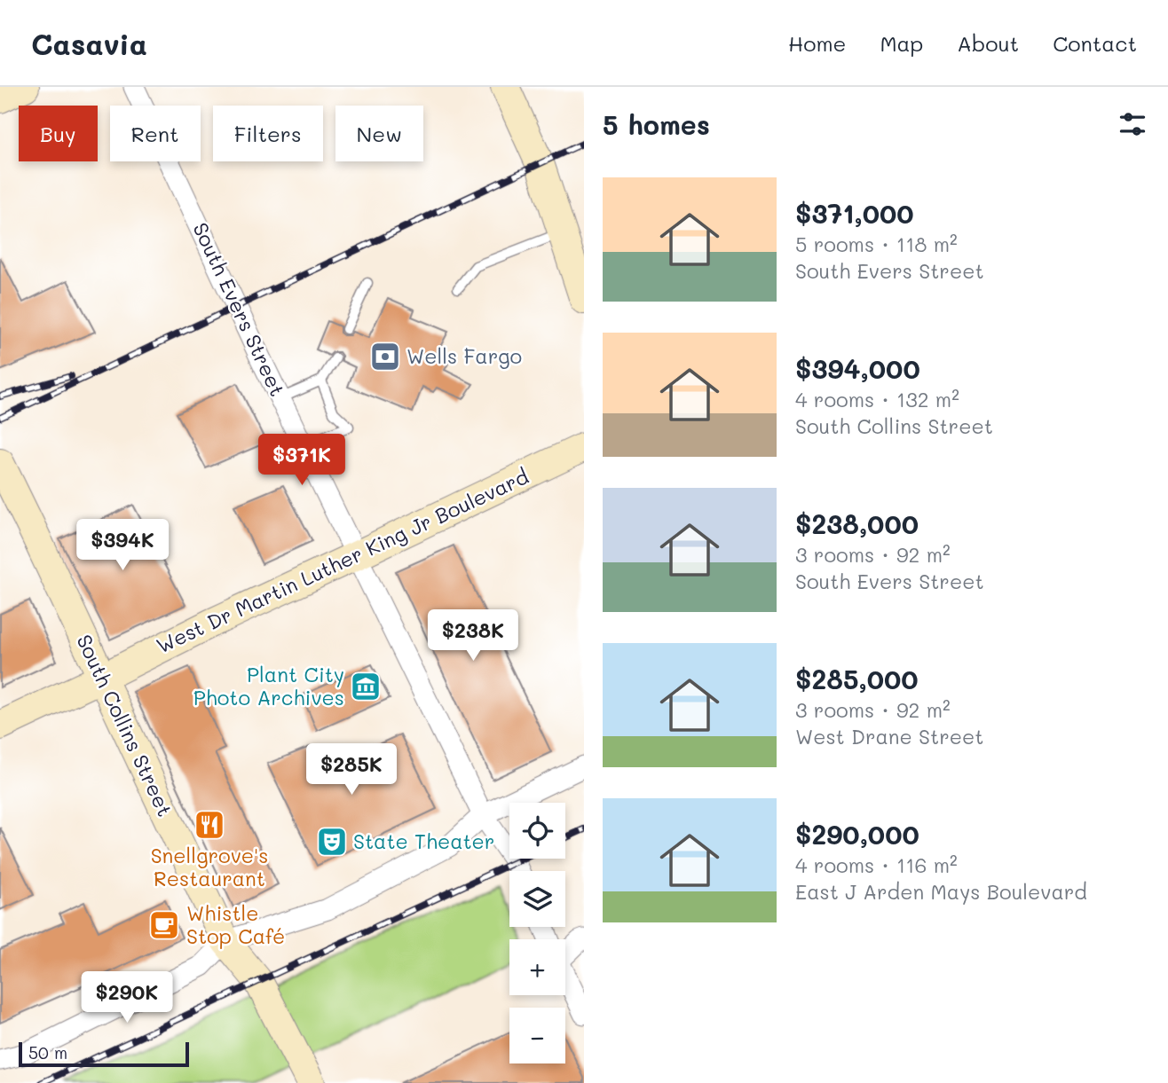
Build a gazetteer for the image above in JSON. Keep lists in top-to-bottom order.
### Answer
{
  "streets": {
    "street": ["South Evers Street", "West Dr Martin Luther King Jr Boulevard", "South Collins Street"]
  },
  "crossings": [
    ["South Evers Street", "West Dr Martin Luther King Jr Boulevard"],
    ["West Dr Martin Luther King Jr Boulevard", "South Collins Street"]
  ],
  "places": {
    "bank": ["Wells Fargo"],
    "museum": ["Plant City Photo Archives"],
    "restaurant": ["Snellgrove's Restaurant"],
    "theatre": ["State Theater"],
    "cafe": ["Whistle Stop Café"]
  },
  "scale_bar": "50 m",
  "page": {
    "header": "Casavia",
    "nav": [
      "Home",
      "Map",
      "About",
      "Contact"
    ],
    "heading": "5 homes",
    "chip": [
      "Buy",
      "Rent",
      "Filters",
      "New"
    ],
    "list": [
      {
        "name": "$371,000",
        "note": "5 rooms · 118 m² · South Evers Street"
      },
      {
        "name": "$394,000",
        "note": "4 rooms · 132 m² · South Collins Street"
      },
      {
        "name": "$238,000",
        "note": "3 rooms · 92 m² · South Evers Street"
      },
      {
        "name": "$285,000",
        "note": "3 rooms · 92 m² · West Drane Street"
      },
      {
        "name": "$290,000",
        "note": "4 rooms · 116 m² · East J Arden Mays Boulevard"
      }
    ],
    "price": [
      "$371K",
      "$394K",
      "$238K",
      "$285K",
      "$290K"
    ],
    "map_buttons": ["+", "−"],
    "scale": "50 m"
  }
}
